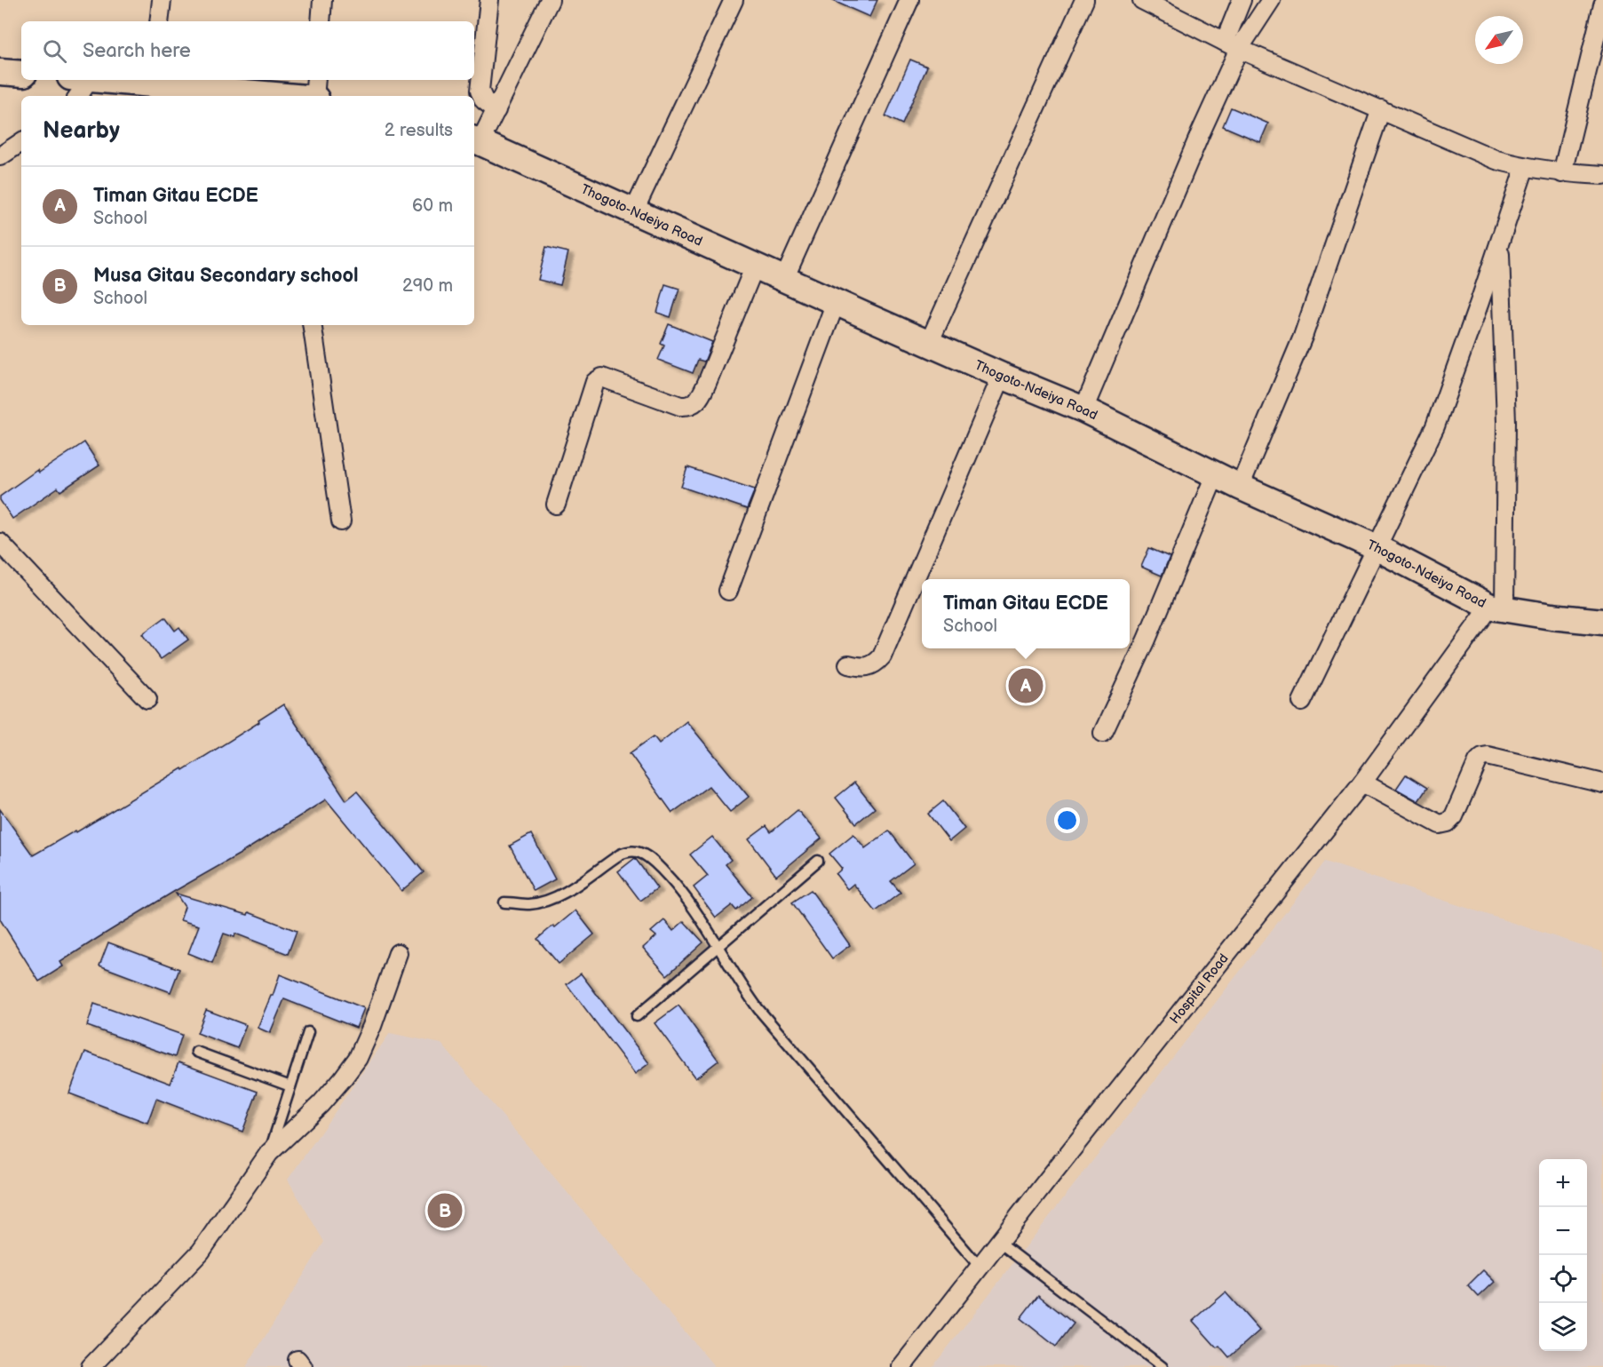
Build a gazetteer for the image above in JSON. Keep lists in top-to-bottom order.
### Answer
{
  "streets": {
    "main road": ["Thogoto-Ndeiya Road"],
    "street": ["Hospital Road"]
  },
  "crossings": [
    ["Thogoto-Ndeiya Road", "Hospital Road"]
  ],
  "north": "bottom left",
  "page": {
    "search": "Search here",
    "heading": ["Nearby", "2 results"],
    "list": [
      {
        "mark": "A",
        "name": "Timan Gitau ECDE",
        "note": "School",
        "value": "60 m"
      },
      {
        "mark": "B",
        "name": "Musa Gitau Secondary school",
        "note": "School",
        "value": "290 m"
      }
    ],
    "popup": ["Timan Gitau ECDE", "School"],
    "pins": ["A", "B"],
    "map_buttons": ["+", "−"]
  }
}
